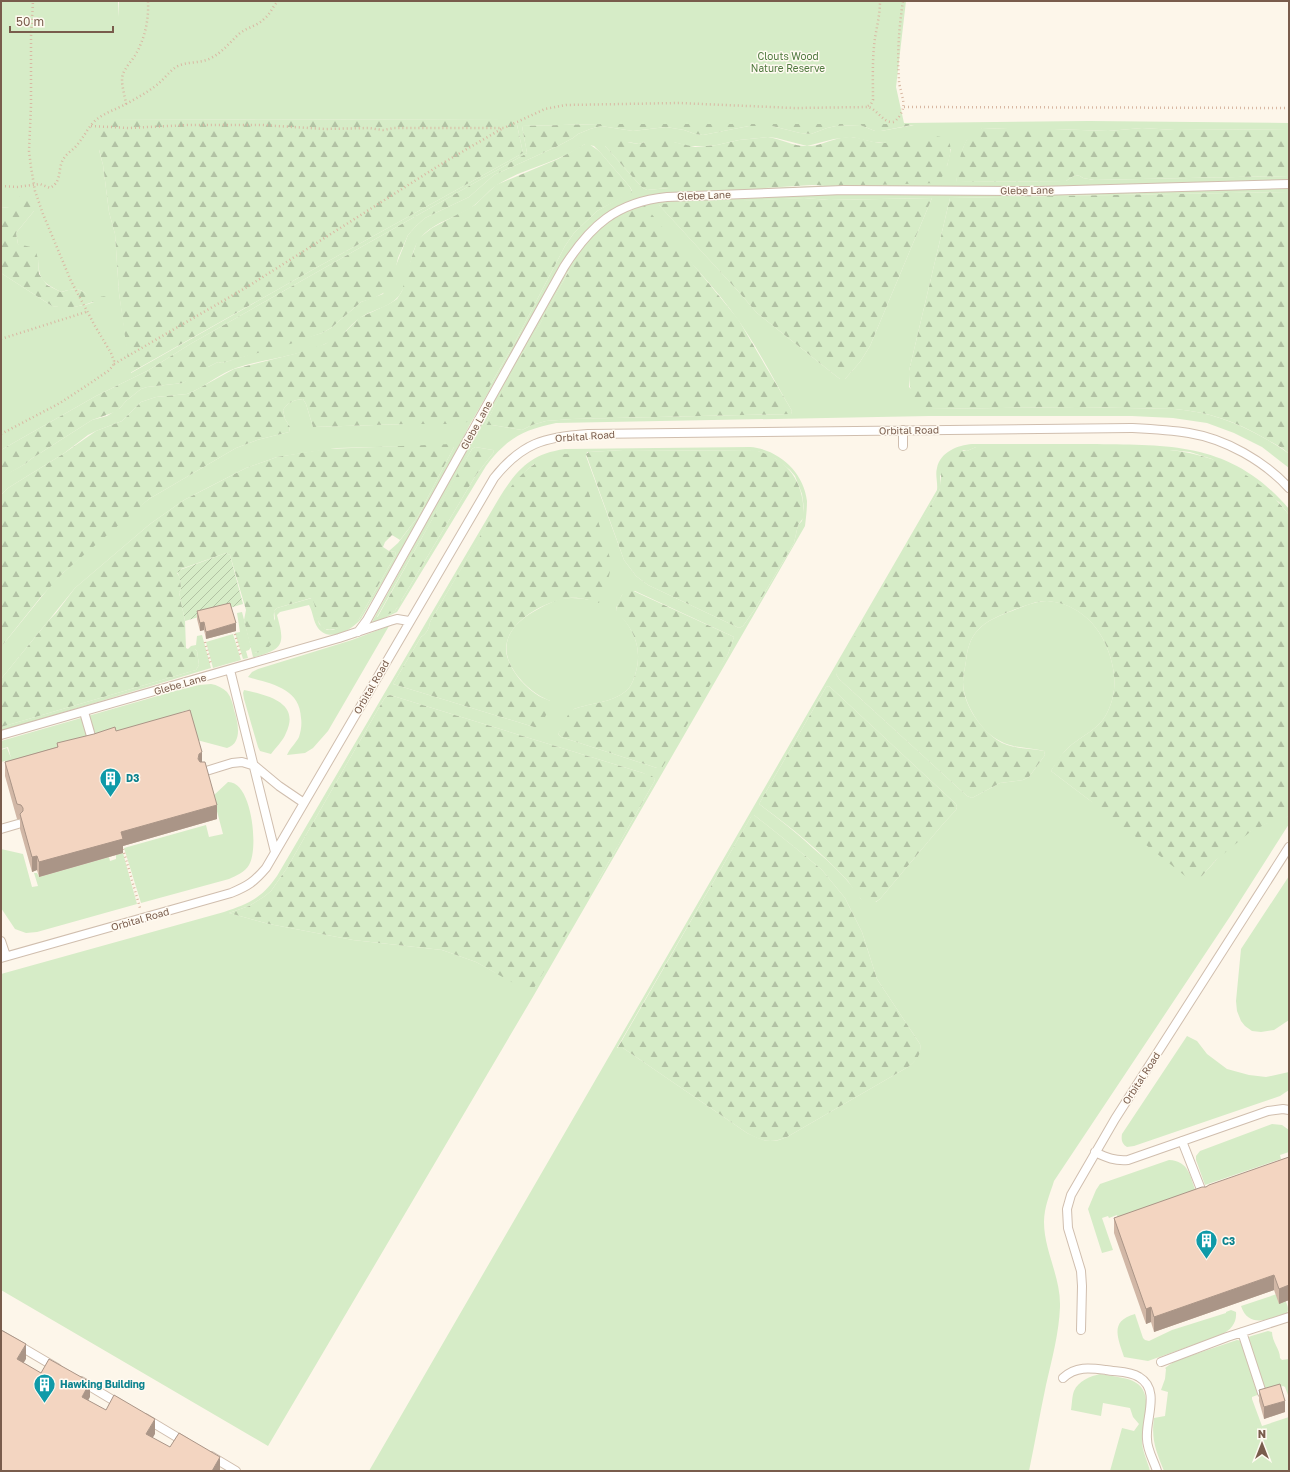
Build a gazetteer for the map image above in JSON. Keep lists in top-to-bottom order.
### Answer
{
  "streets": {
    "lane": ["Glebe Lane", "Orbital Road"]
  },
  "crossings": [
    ["Glebe Lane", "Orbital Road"]
  ],
  "parks": ["Clouts Wood Nature Reserve"],
  "places": {
    "building": ["D3", "C3", "Hawking Building"]
  },
  "scale_bar": "50 m",
  "north": "top"
}
